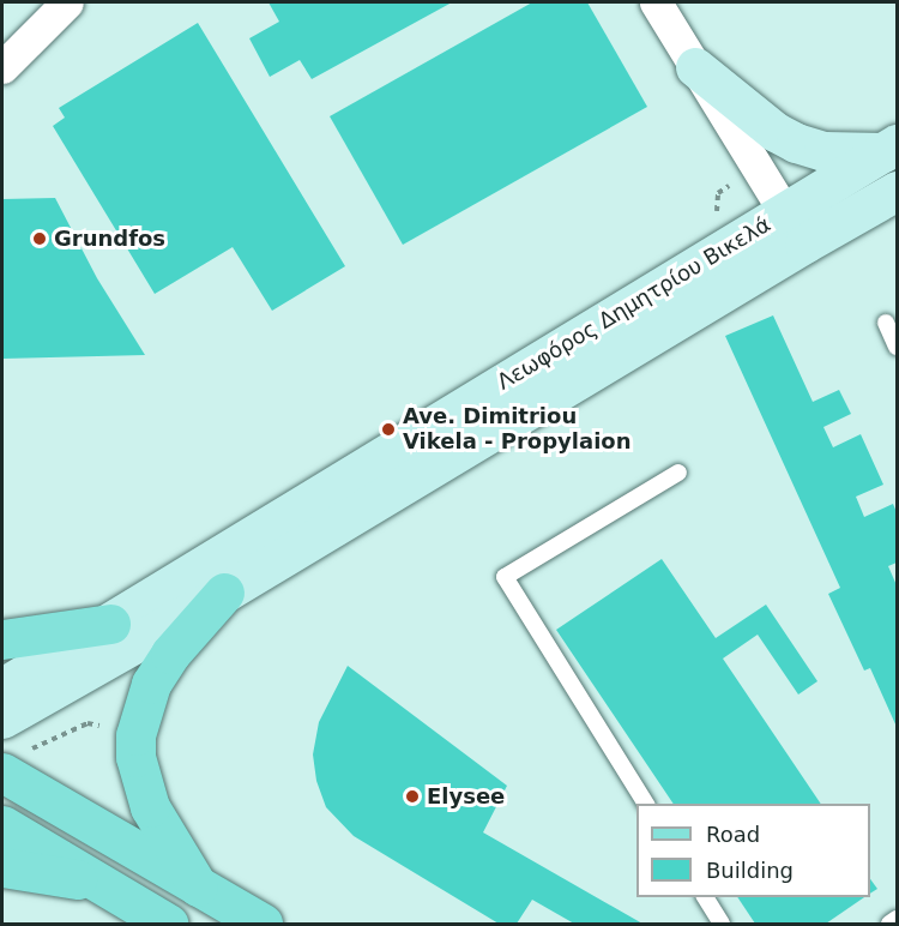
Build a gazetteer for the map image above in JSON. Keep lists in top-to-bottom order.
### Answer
{
  "streets": {
    "main road": ["Λεωφόρος Δημητρίου Βικελά"]
  },
  "places": ["Grundfos", "Ave. Dimitriou Vikela - Propylaion", "Elysee"],
  "legend": ["Road", "Building"]
}
